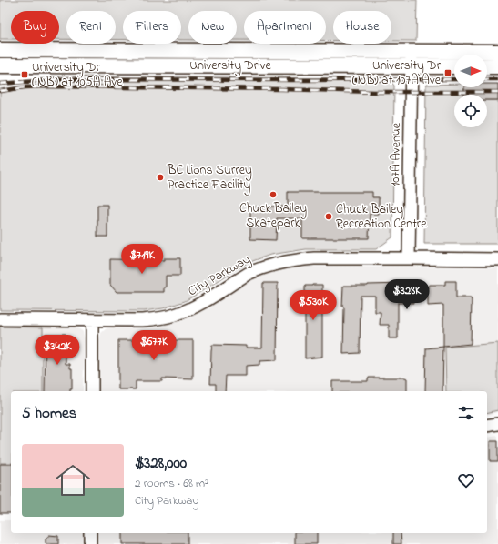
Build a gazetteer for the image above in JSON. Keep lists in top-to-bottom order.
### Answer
{
  "streets": {
    "main road": ["University Drive"],
    "street": ["107A Avenue", "City Parkway"]
  },
  "crossings": [
    ["University Drive", "107A Avenue"],
    ["107A Avenue", "City Parkway"]
  ],
  "places": {
    "transit": ["University Dr (NB) at 107A Ave", "University Dr (NB) at 105A Ave"],
    "other": ["BC Lions Surrey Practice Facility", "Chuck Bailey Skatepark", "Chuck Bailey Recreation Centre"]
  },
  "north": "right",
  "page": {
    "chip": [
      "Buy",
      "Rent",
      "Filters",
      "New",
      "Apartment",
      "House"
    ],
    "price": [
      "$719K",
      "$328K",
      "$530K",
      "$677K",
      "$342K"
    ],
    "heading": "5 homes",
    "list": [
      {
        "name": "$328,000",
        "note": "2 rooms · 68 m² · City Parkway"
      }
    ]
  }
}
